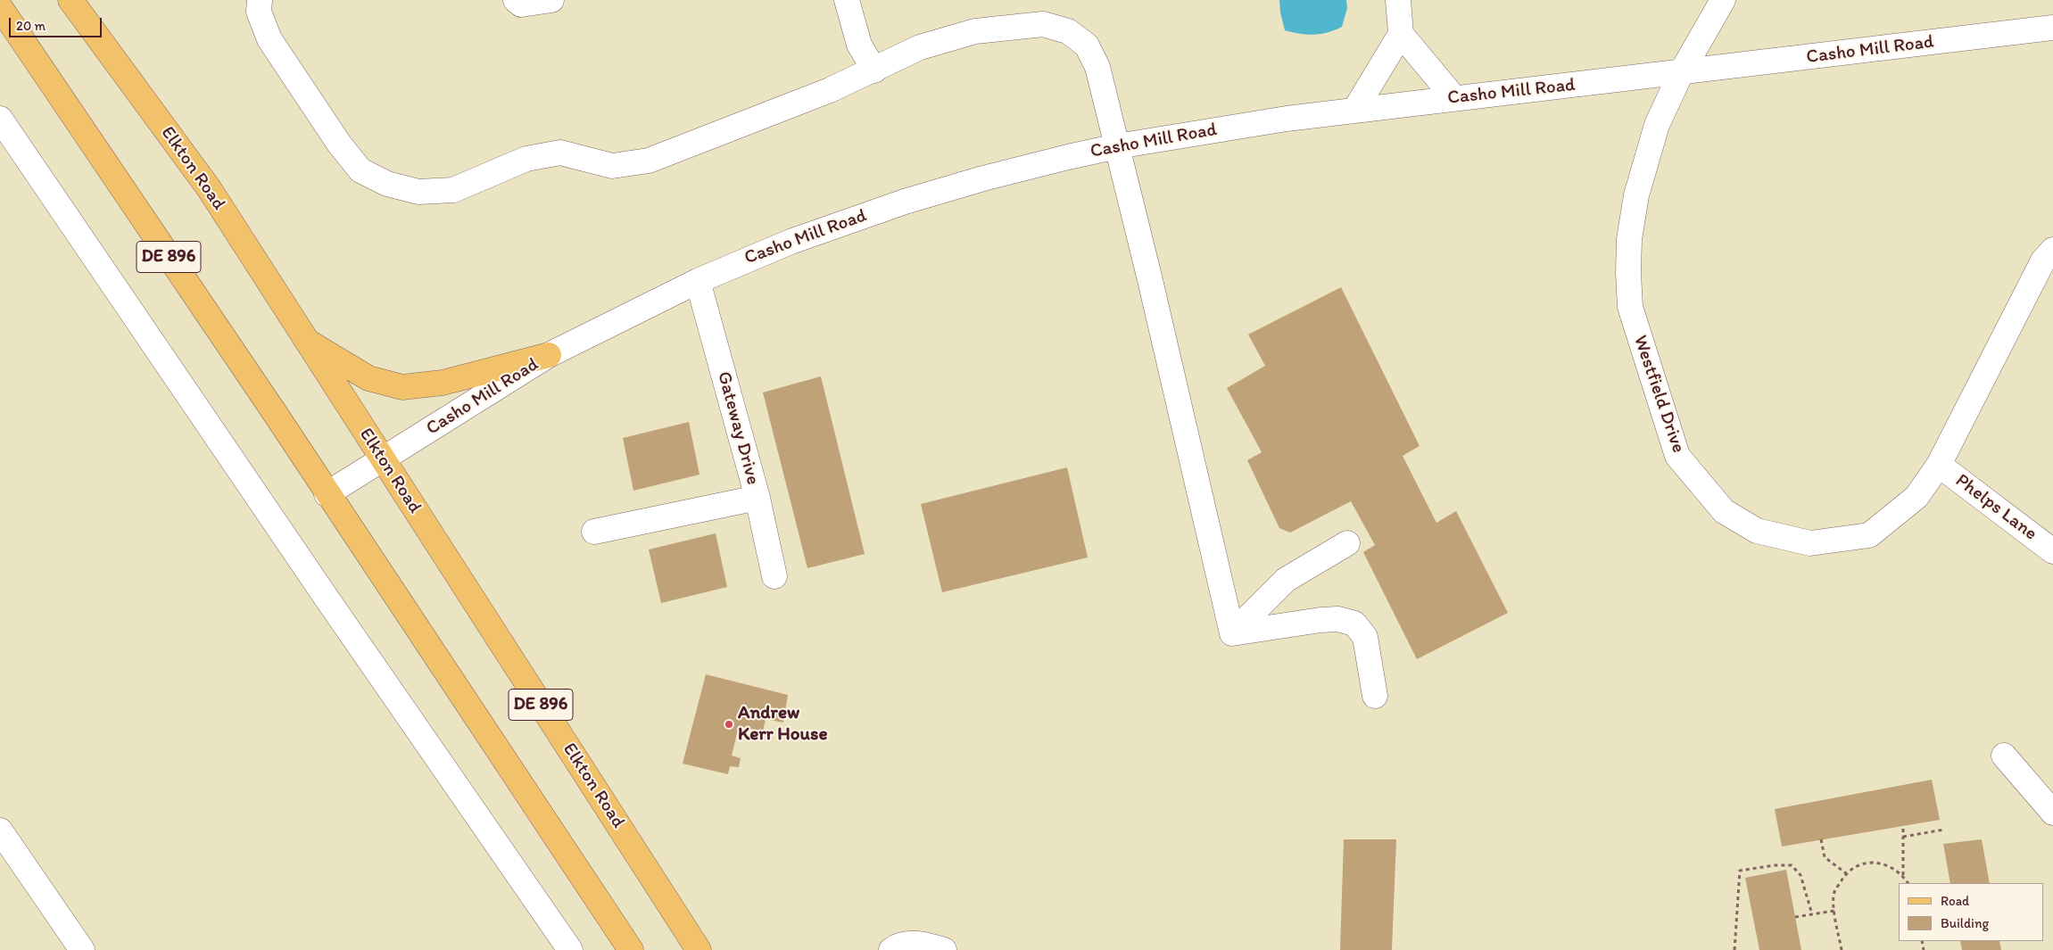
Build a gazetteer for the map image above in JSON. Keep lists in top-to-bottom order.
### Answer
{
  "streets": {
    "main road": ["Elkton Road", "DE 896"],
    "street": [
      "Casho Mill Road",
      "Westfield Drive",
      "Gateway Drive",
      "Phelps Lane"
    ]
  },
  "crossings": [
    ["Casho Mill Road", "Elkton Road"],
    ["Casho Mill Road", "DE 896"],
    ["Casho Mill Road", "Westfield Drive"],
    ["Casho Mill Road", "Gateway Drive"],
    ["Westfield Drive", "Phelps Lane"]
  ],
  "places": ["Andrew Kerr House"],
  "legend": ["Road", "Building"],
  "scale_bar": "20 m"
}
